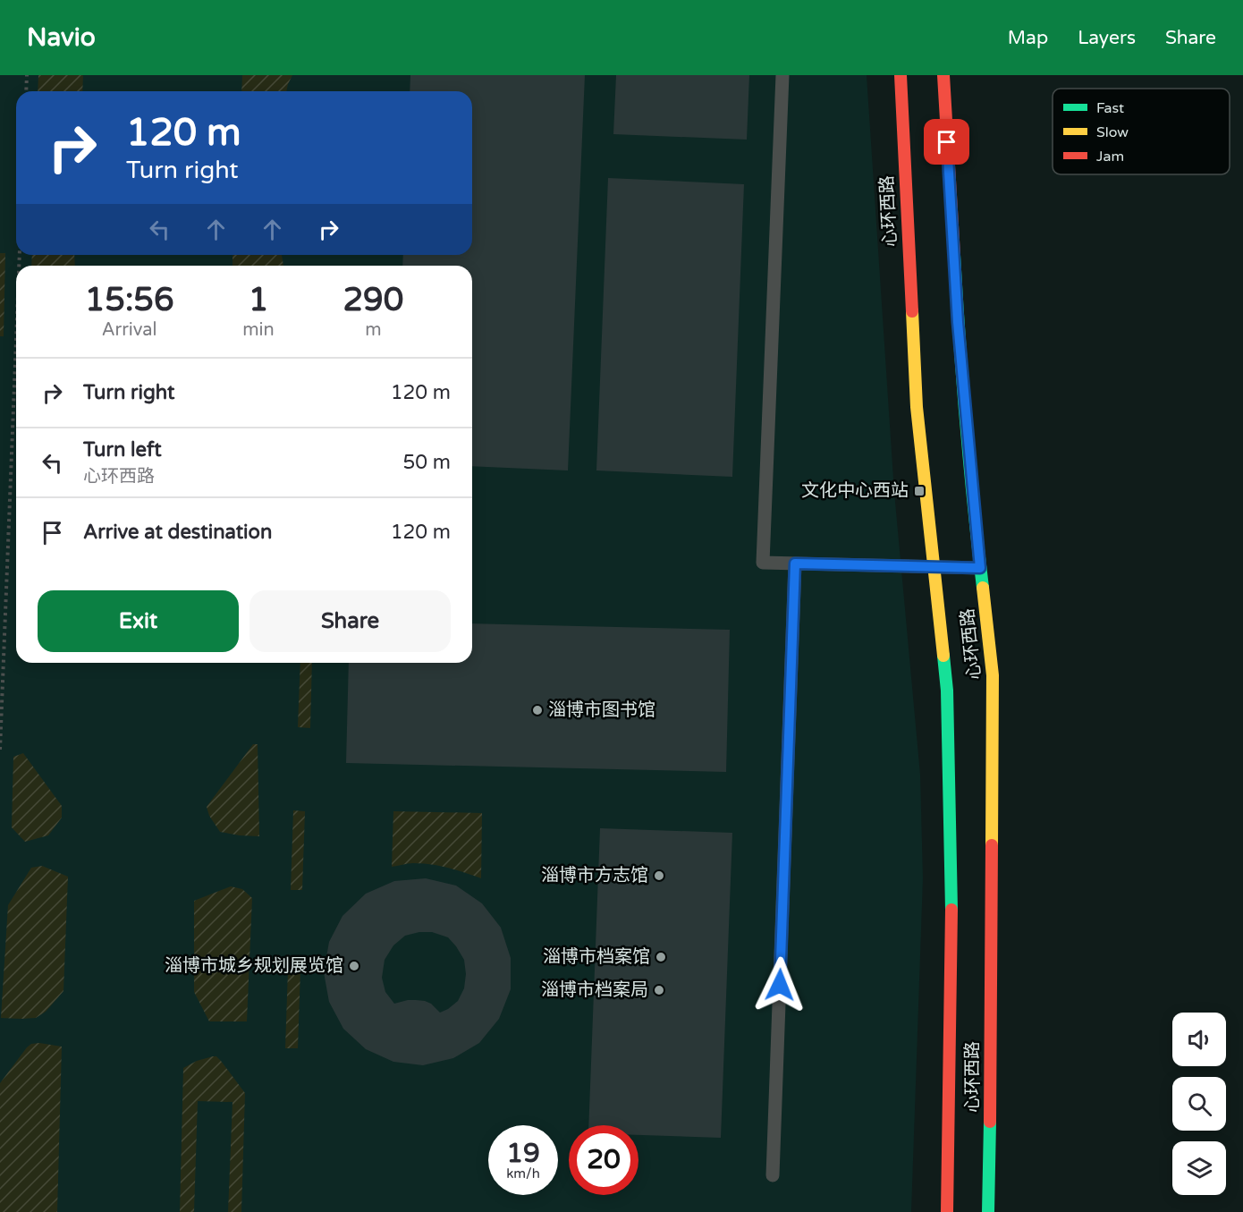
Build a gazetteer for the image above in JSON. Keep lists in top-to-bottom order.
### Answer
{
  "streets": {
    "main road": ["心环西路"]
  },
  "places": {
    "transit": ["文化中心西站"],
    "other": [
      "淄博市图书馆",
      "淄博市方志馆",
      "淄博市档案馆",
      "淄博市城乡规划展览馆",
      "淄博市档案局"
    ]
  },
  "legend": ["Fast", "Slow", "Jam"],
  "page": {
    "header": "Navio",
    "nav": ["Map", "Layers", "Share"],
    "turn": ["120 m", "Turn right"],
    "eta": [
      "15:56",
      "Arrival",
      "1",
      "min",
      "290",
      "m"
    ],
    "list": [
      {
        "name": "Turn right",
        "value": "120 m"
      },
      {
        "name": "Turn left",
        "note": "心环西路",
        "value": "50 m"
      },
      {
        "name": "Arrive at destination",
        "value": "120 m"
      }
    ],
    "buttons": ["Exit", "Share"],
    "speed": "19 km/h",
    "limit": "20"
  }
}
